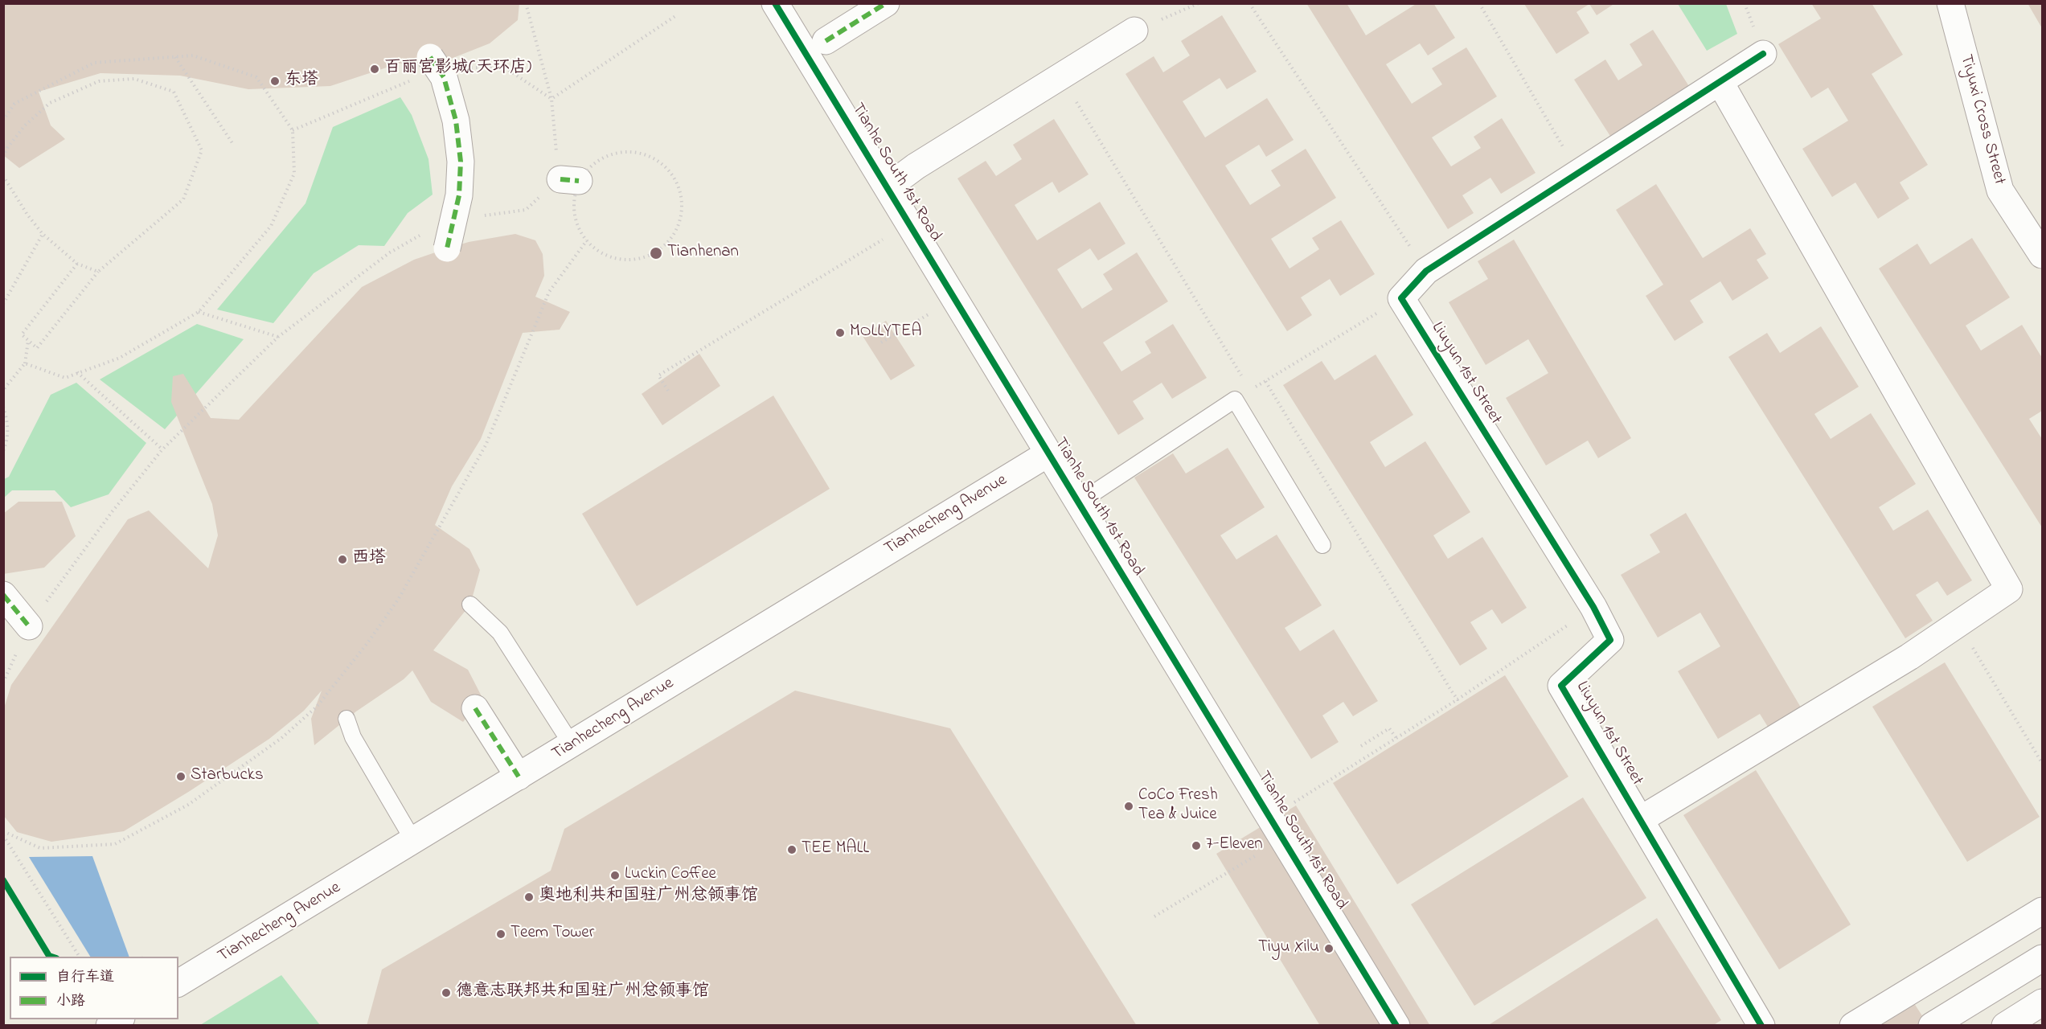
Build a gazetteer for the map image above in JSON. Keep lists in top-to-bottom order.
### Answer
{
  "streets": {
    "street": [
      "Tiyuxi Cross Street",
      "Tianhe South 1st Road",
      "Liuyun 1st Street",
      "Tianhecheng Avenue"
    ]
  },
  "crossings": [
    ["Tianhe South 1st Road", "Tianhecheng Avenue"]
  ],
  "places": [
    "百丽宫影城(天环店)",
    "东塔",
    "Tianhenan",
    "MOLLYTEA",
    "西塔",
    "Starbucks",
    "CoCo Fresh Tea & Juice",
    "7-Eleven",
    "TEE MALL",
    "Luckin Coffee",
    "奥地利共和国驻广州总领事馆",
    "Teem Tower",
    "Tiyu Xilu",
    "德意志联邦共和国驻广州总领事馆"
  ],
  "legend": ["自行车道", "小路"]
}
